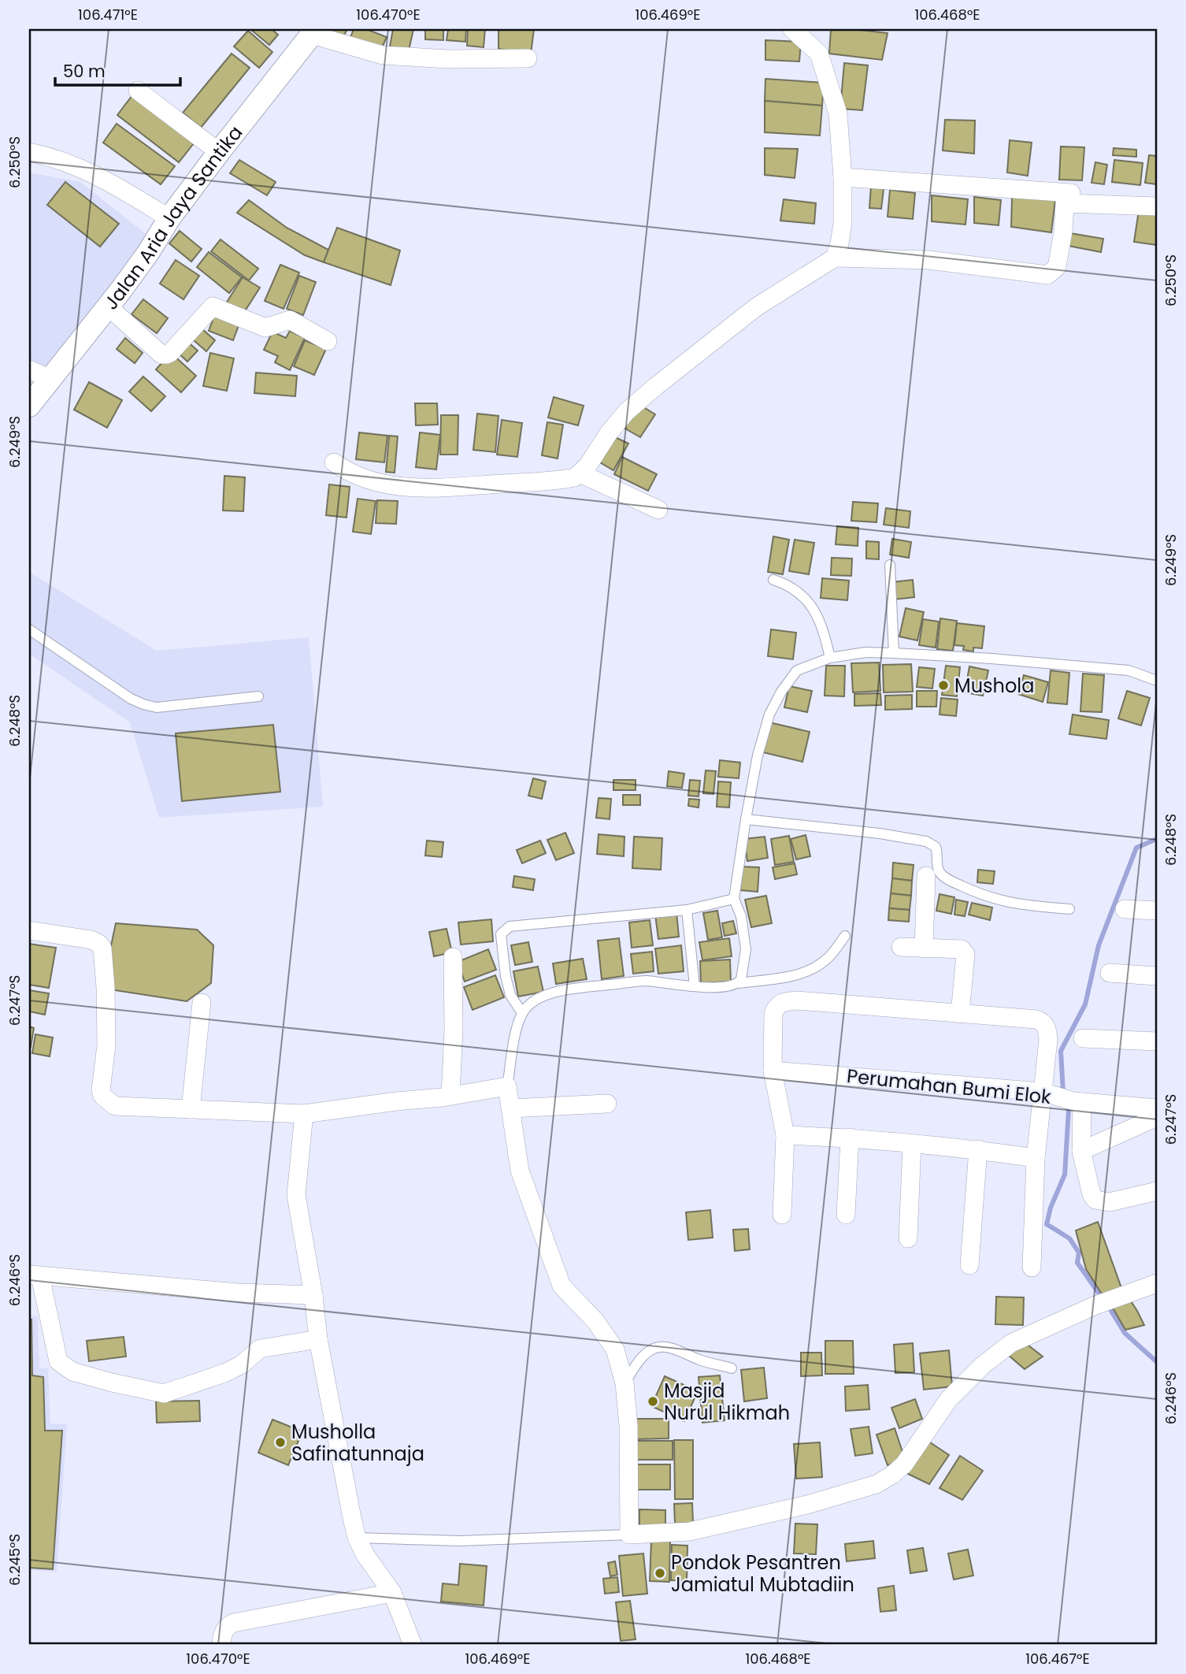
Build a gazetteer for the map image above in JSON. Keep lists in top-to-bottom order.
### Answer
{
  "streets": {
    "street": ["Jalan Aria Jaya Santika", "Perumahan Bumi Elok"]
  },
  "places": [
    "Mushola",
    "Masjid Nurul Hikmah",
    "Musholla Safinatunnaja",
    "Pondok Pesantren Jamiatul Mubtadiin"
  ],
  "scale_bar": "50 m",
  "coordinates": [
    "106.471°E",
    "106.470°E",
    "106.469°E",
    "106.468°E",
    "6.250°S",
    "6.249°S",
    "6.248°S",
    "6.247°S",
    "6.246°S",
    "6.245°S",
    "106.467°E"
  ]
}
